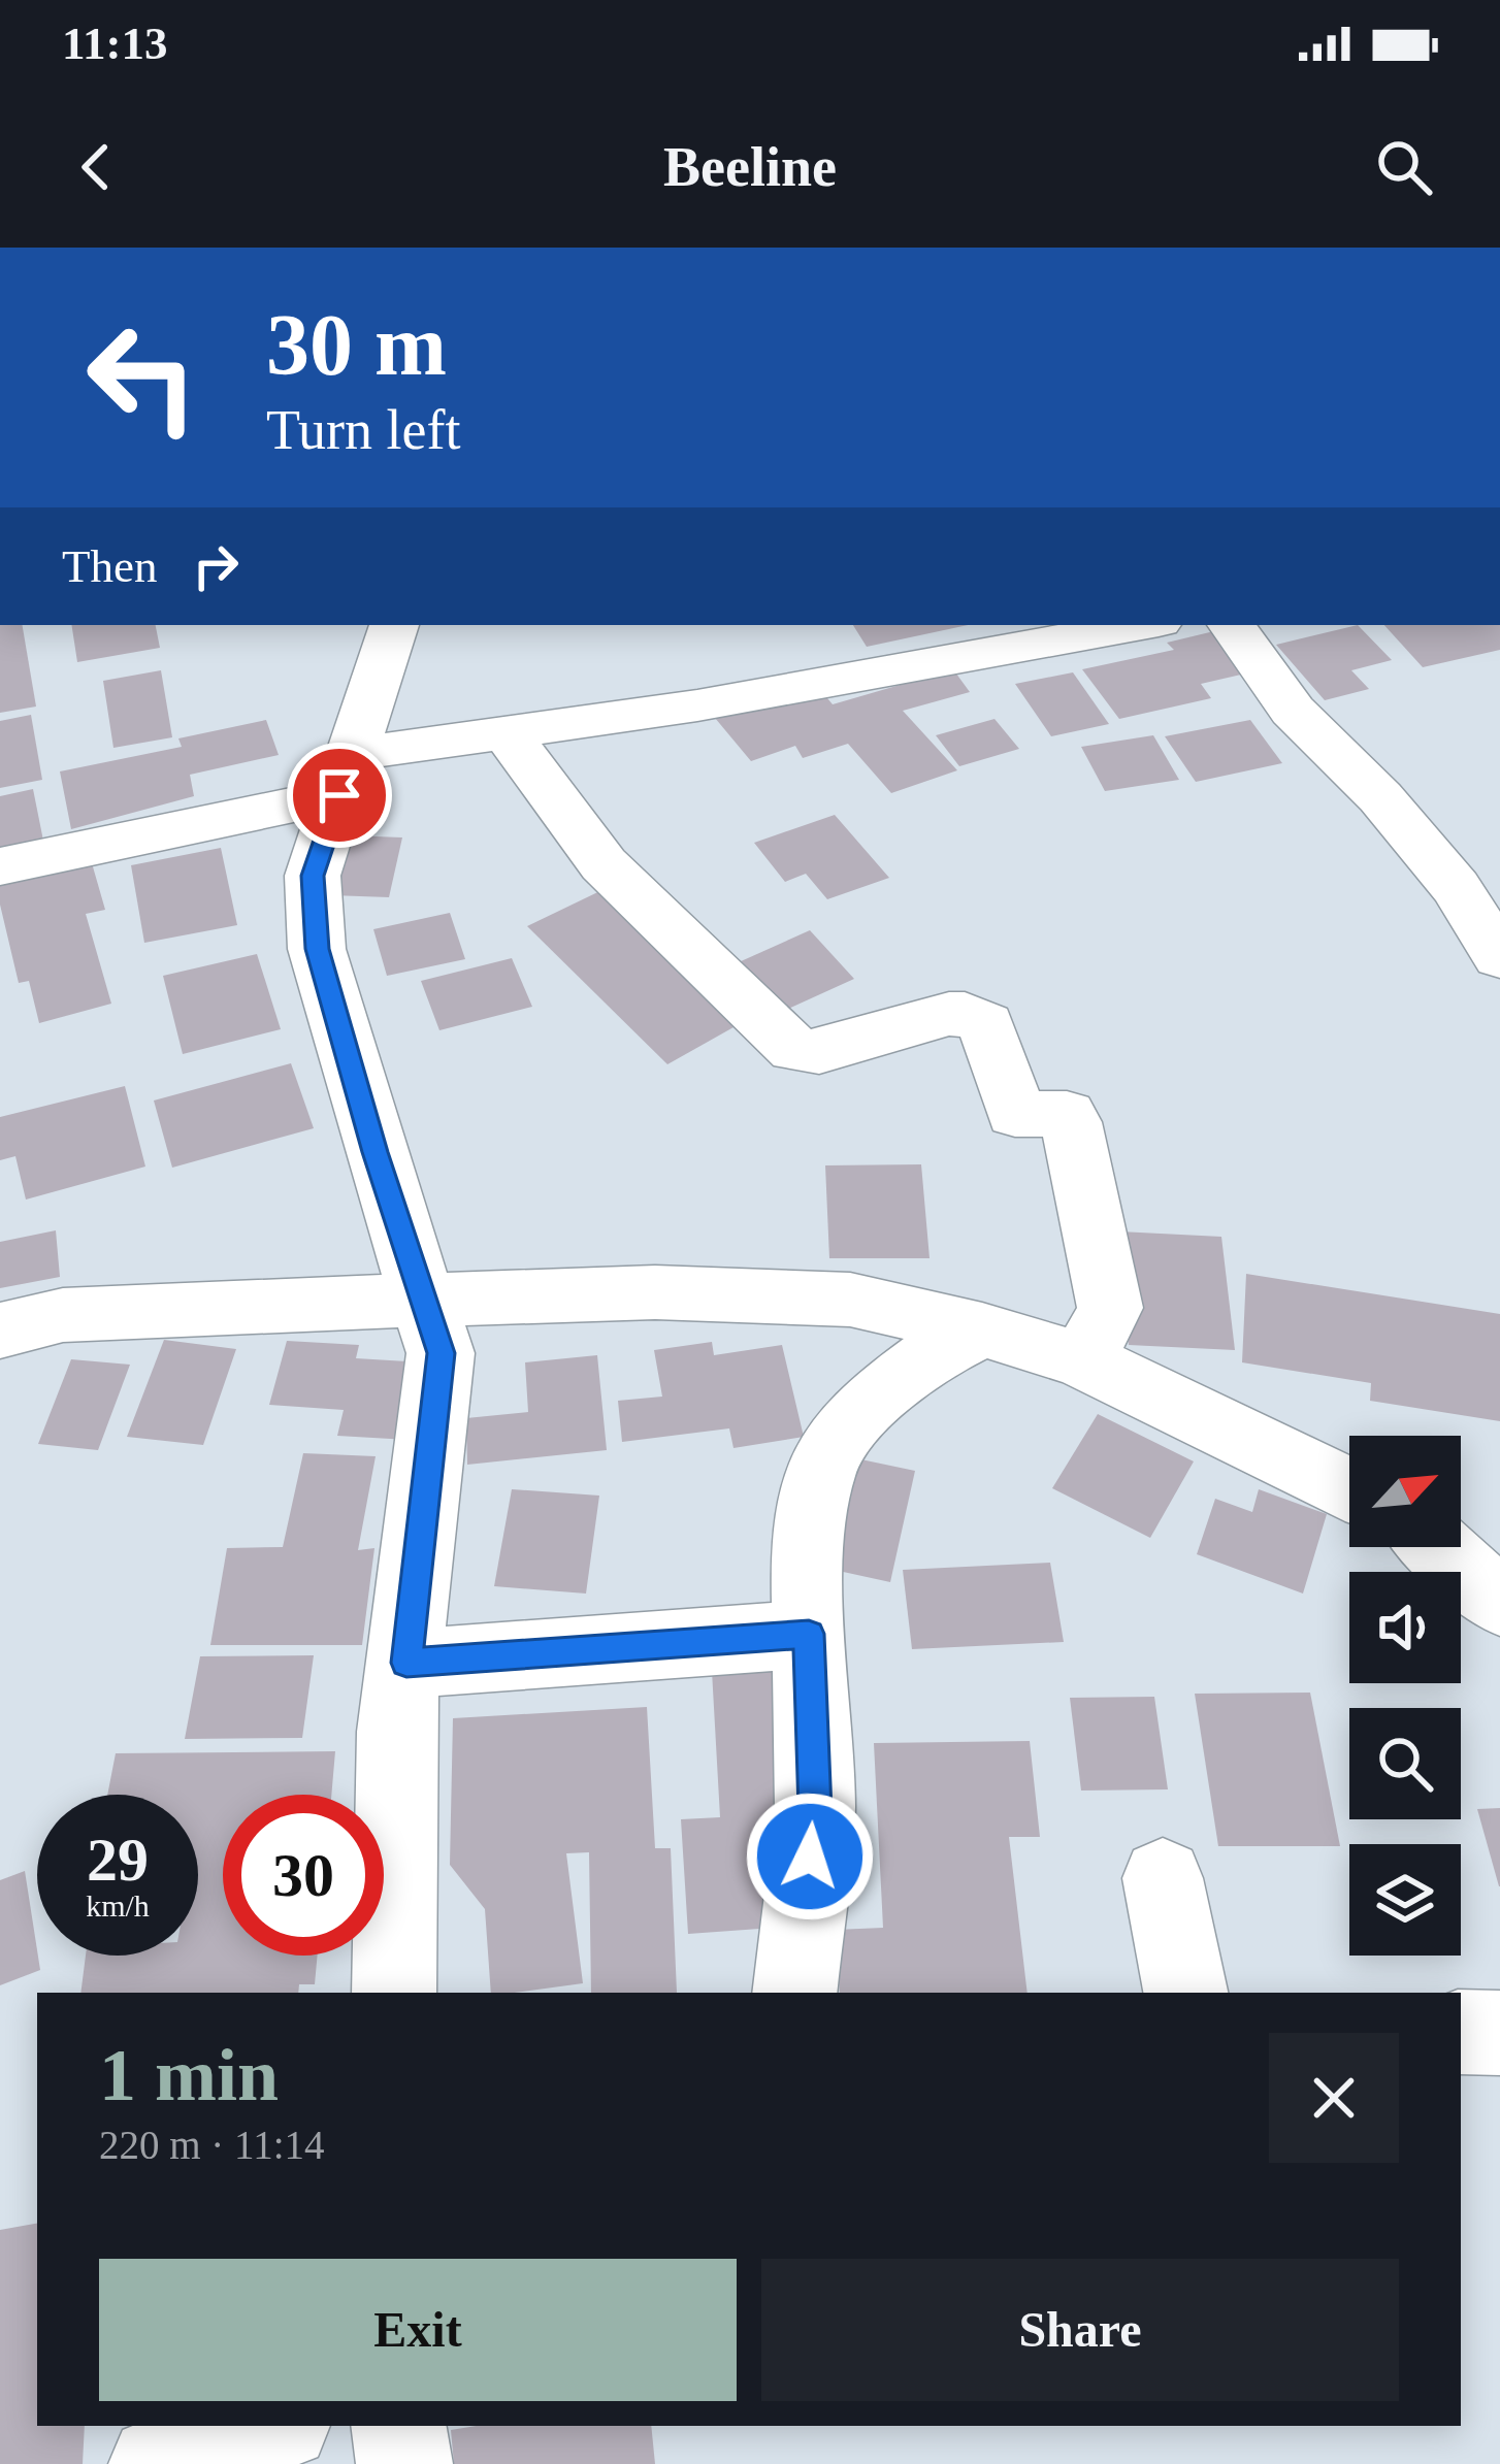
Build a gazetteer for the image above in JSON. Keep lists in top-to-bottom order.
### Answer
{
  "north": "top right",
  "page": {
    "status": "11:13",
    "header": "Beeline",
    "turn": ["30 m", "Turn left"],
    "then": "Then",
    "speed": "29 km/h",
    "limit": "30",
    "heading": ["1 min", "220 m · 11:14"],
    "buttons": ["Exit", "Share"]
  }
}
